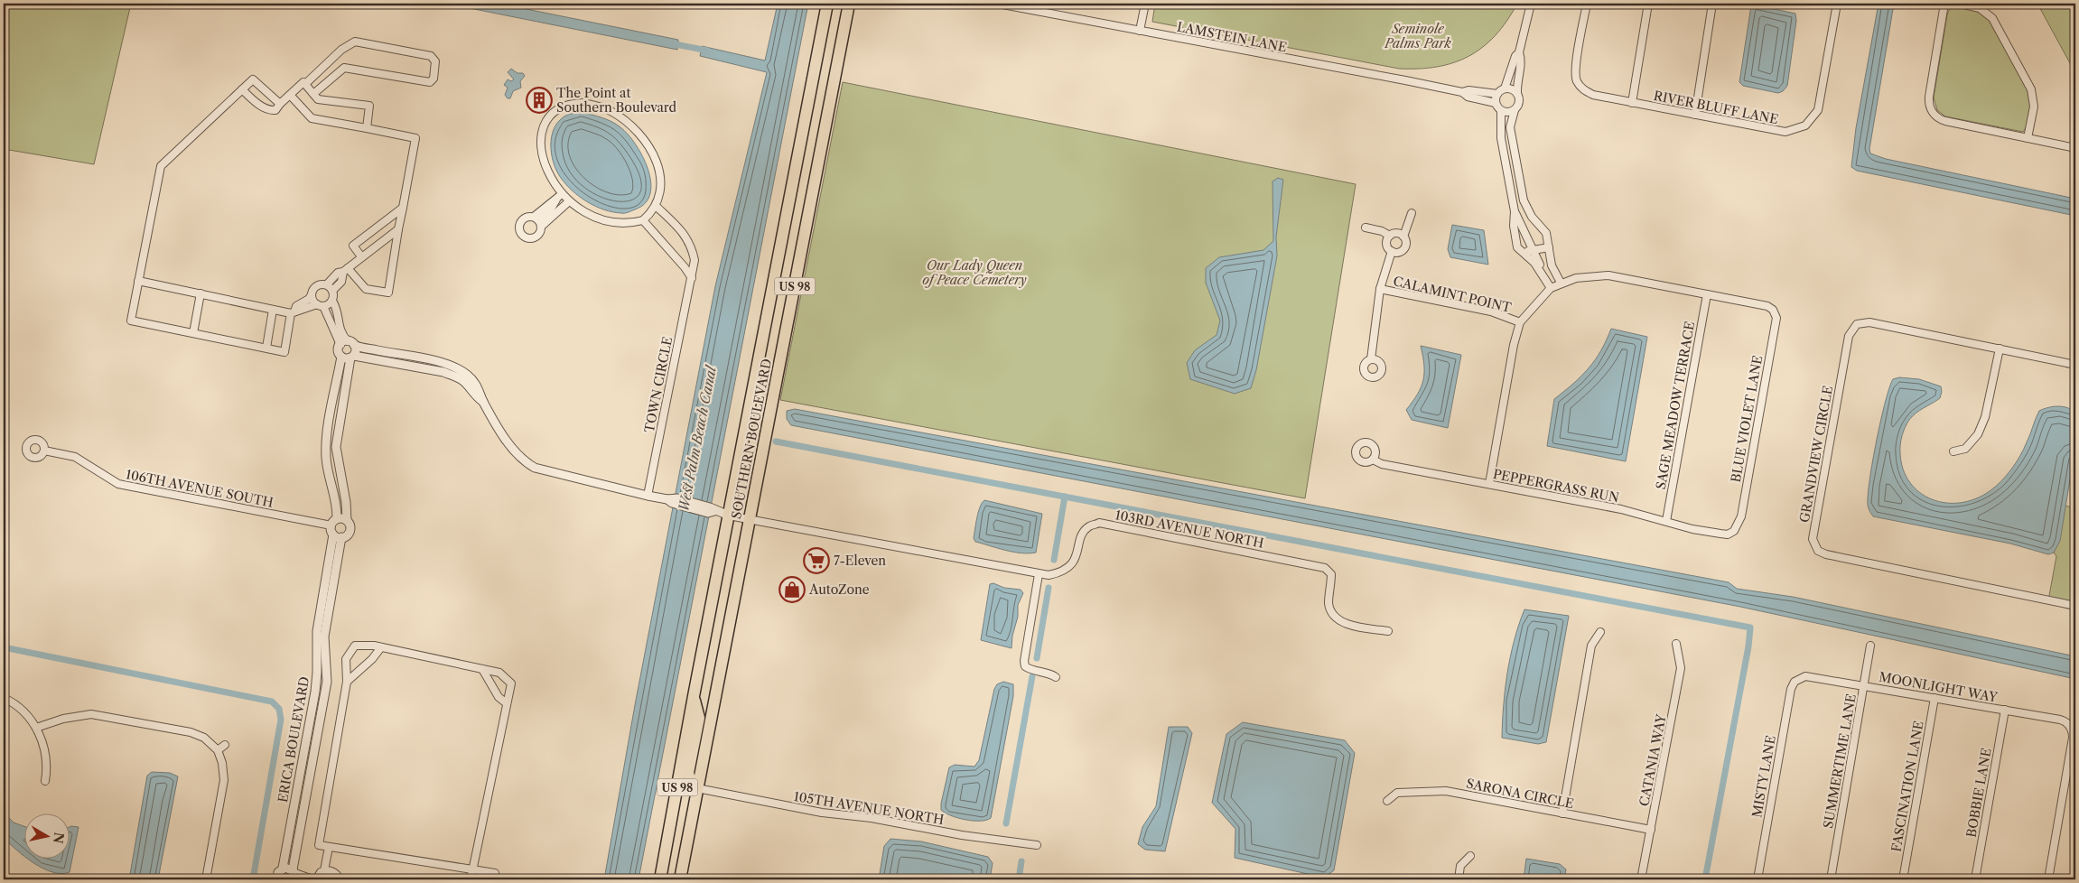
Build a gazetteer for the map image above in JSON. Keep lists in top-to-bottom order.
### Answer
{
  "streets": {
    "highway": ["US 98", "SOUTHERN BOULEVARD"],
    "street": [
      "LAMSTEIN LANE",
      "RIVER BLUFF LANE",
      "CALAMINT POINT",
      "TOWN CIRCLE",
      "SAGE MEADOW TERRACE",
      "BLUE VIOLET LANE",
      "GRANDVIEW CIRCLE",
      "PEPPERGRASS RUN",
      "106TH AVENUE SOUTH",
      "103RD AVENUE NORTH",
      "MOONLIGHT WAY",
      "ERICA BOULEVARD",
      "CATANIA WAY",
      "SUMMERTIME LANE",
      "MISTY LANE",
      "FASCINATION LANE",
      "BOBBIE LANE",
      "SARONA CIRCLE",
      "105TH AVENUE NORTH"
    ]
  },
  "crossings": [
    ["SAGE MEADOW TERRACE", "BLUE VIOLET LANE"],
    ["SAGE MEADOW TERRACE", "PEPPERGRASS RUN"],
    ["BLUE VIOLET LANE", "PEPPERGRASS RUN"],
    ["SOUTHERN BOULEVARD", "103RD AVENUE NORTH"],
    ["SOUTHERN BOULEVARD", "105TH AVENUE NORTH"],
    ["106TH AVENUE SOUTH", "ERICA BOULEVARD"],
    ["MOONLIGHT WAY", "SUMMERTIME LANE"],
    ["MOONLIGHT WAY", "MISTY LANE"],
    ["MOONLIGHT WAY", "FASCINATION LANE"],
    ["MOONLIGHT WAY", "BOBBIE LANE"],
    ["CATANIA WAY", "SARONA CIRCLE"]
  ],
  "water": ["West Palm Beach Canal"],
  "parks": ["Seminole Palms Park", "Our Lady Queen of Peace Cemetery"],
  "places": {
    "building": ["The Point at Southern Boulevard"],
    "supermarket": ["7-Eleven"],
    "shop": ["AutoZone"]
  },
  "north": "right"
}
